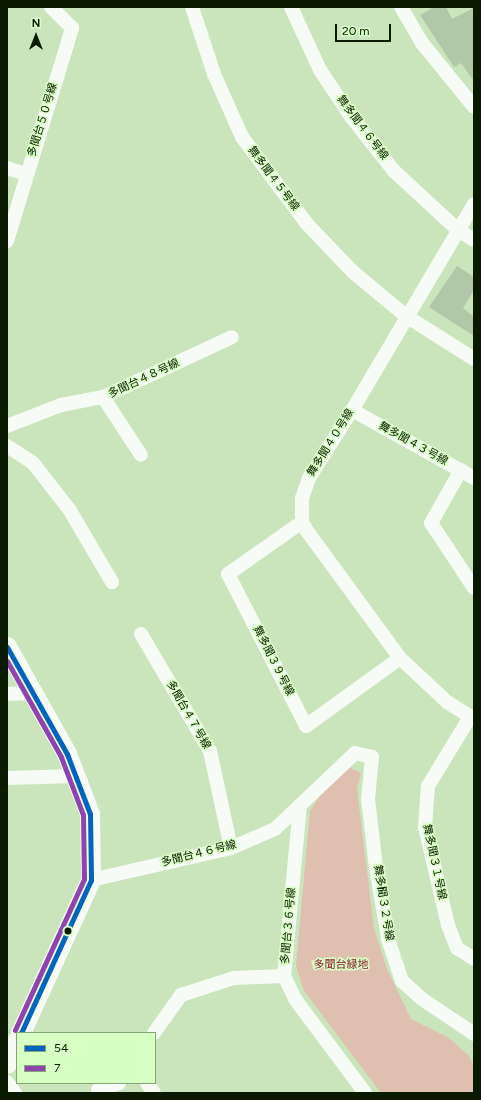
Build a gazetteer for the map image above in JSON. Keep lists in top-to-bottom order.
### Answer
{
  "streets": {
    "street": [
      "多聞台５０号線",
      "舞多聞４６号線",
      "舞多聞４５号線",
      "多聞台４８号線",
      "舞多聞４０号線",
      "舞多聞４３号線",
      "舞多聞３９号線",
      "多聞台４７号線",
      "多聞台４６号線",
      "舞多聞３１号線",
      "舞多聞３２号線",
      "多聞台３６号線"
    ]
  },
  "crossings": [
    ["舞多聞４６号線", "舞多聞４０号線"],
    ["舞多聞４５号線", "舞多聞４０号線"],
    ["舞多聞４０号線", "舞多聞４３号線"],
    ["舞多聞４０号線", "舞多聞３９号線"],
    ["多聞台４７号線", "多聞台４６号線"],
    ["多聞台４６号線", "舞多聞３２号線"],
    ["多聞台４６号線", "多聞台３６号線"]
  ],
  "parks": ["多聞台緑地"],
  "lines": ["transit line 54", "transit line 7"],
  "legend": ["54", "7"],
  "scale_bar": "20 m",
  "north": "top"
}
